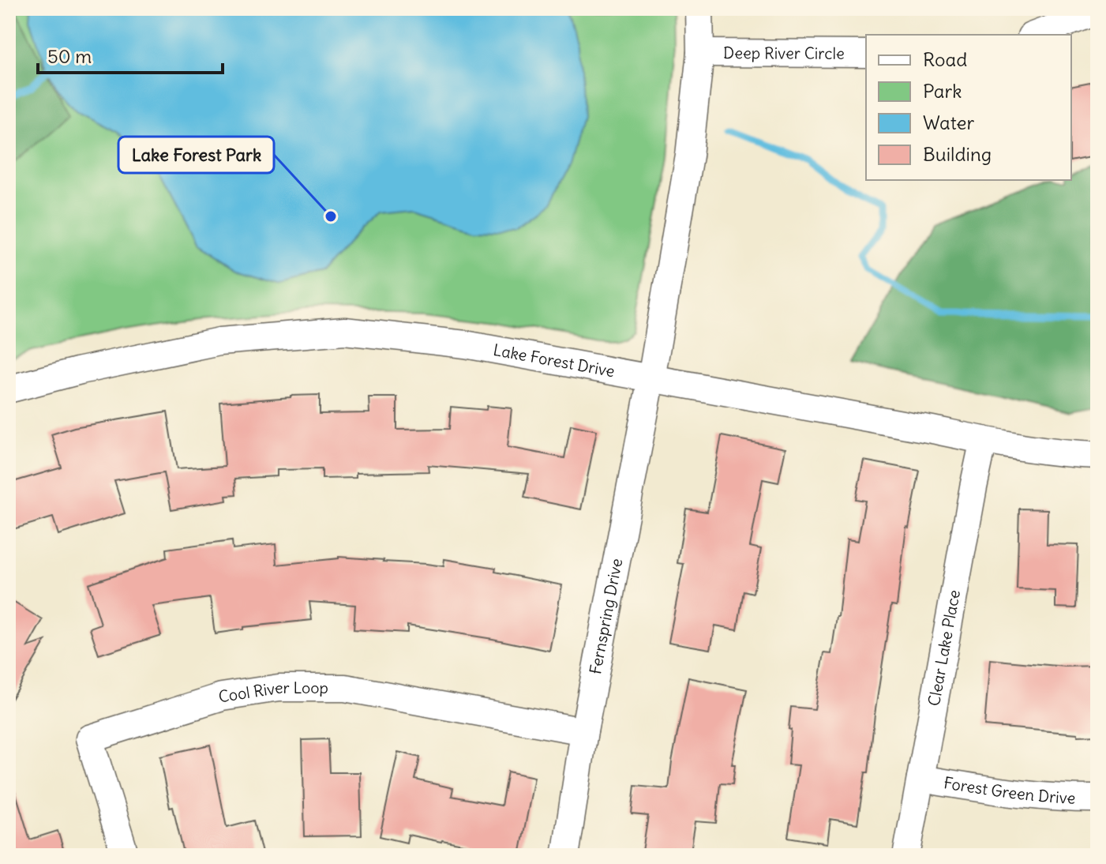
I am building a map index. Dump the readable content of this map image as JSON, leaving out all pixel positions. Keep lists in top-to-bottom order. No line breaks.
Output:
{"streets":{"street":["Deep River Circle","Lake Forest Drive","Fernspring Drive","Clear Lake Place","Cool River Loop","Forest Green Drive"]},"crossings":[["Deep River Circle","Fernspring Drive"],["Lake Forest Drive","Fernspring Drive"],["Lake Forest Drive","Clear Lake Place"],["Fernspring Drive","Cool River Loop"],["Clear Lake Place","Forest Green Drive"]],"places":["Lake Forest Park"],"legend":["Road","Park","Water","Building"],"scale_bar":"50 m"}
